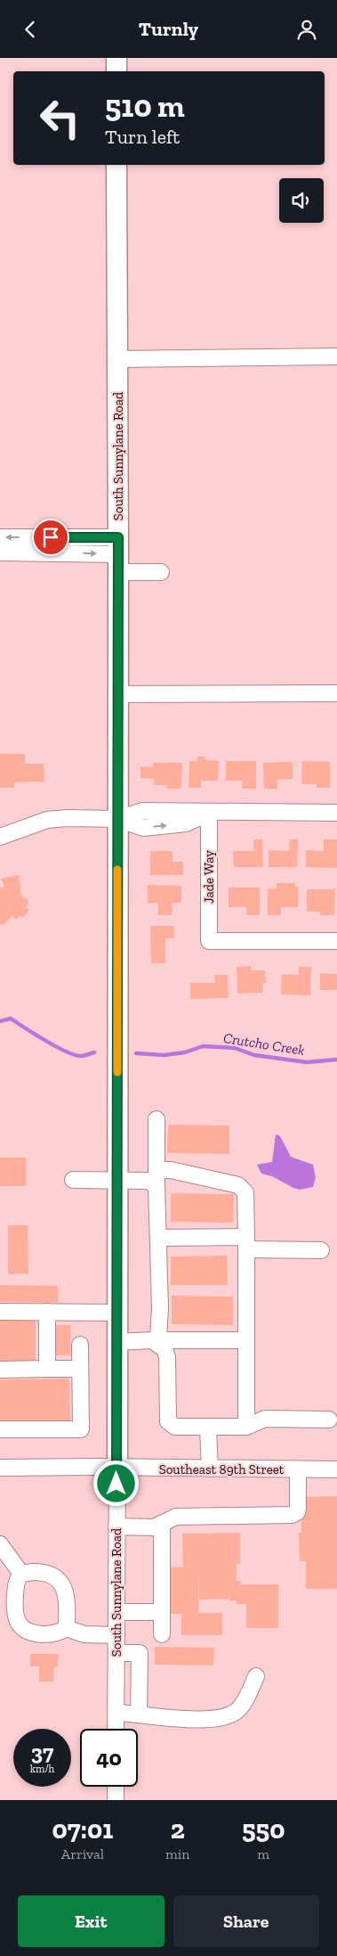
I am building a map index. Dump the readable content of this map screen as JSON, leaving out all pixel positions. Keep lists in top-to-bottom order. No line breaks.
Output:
{"streets":{"main road":["South Sunnylane Road"],"street":["Jade Way","Southeast 89th Street"]},"crossings":[["South Sunnylane Road","Southeast 89th Street"]],"water":["Crutcho Creek"],"page":{"header":"Turnly","turn":["510 m","Turn left"],"speed":"37 km/h","limit":"40","eta":["07:01","Arrival","2","min","550","m"],"buttons":["Exit","Share"]}}
